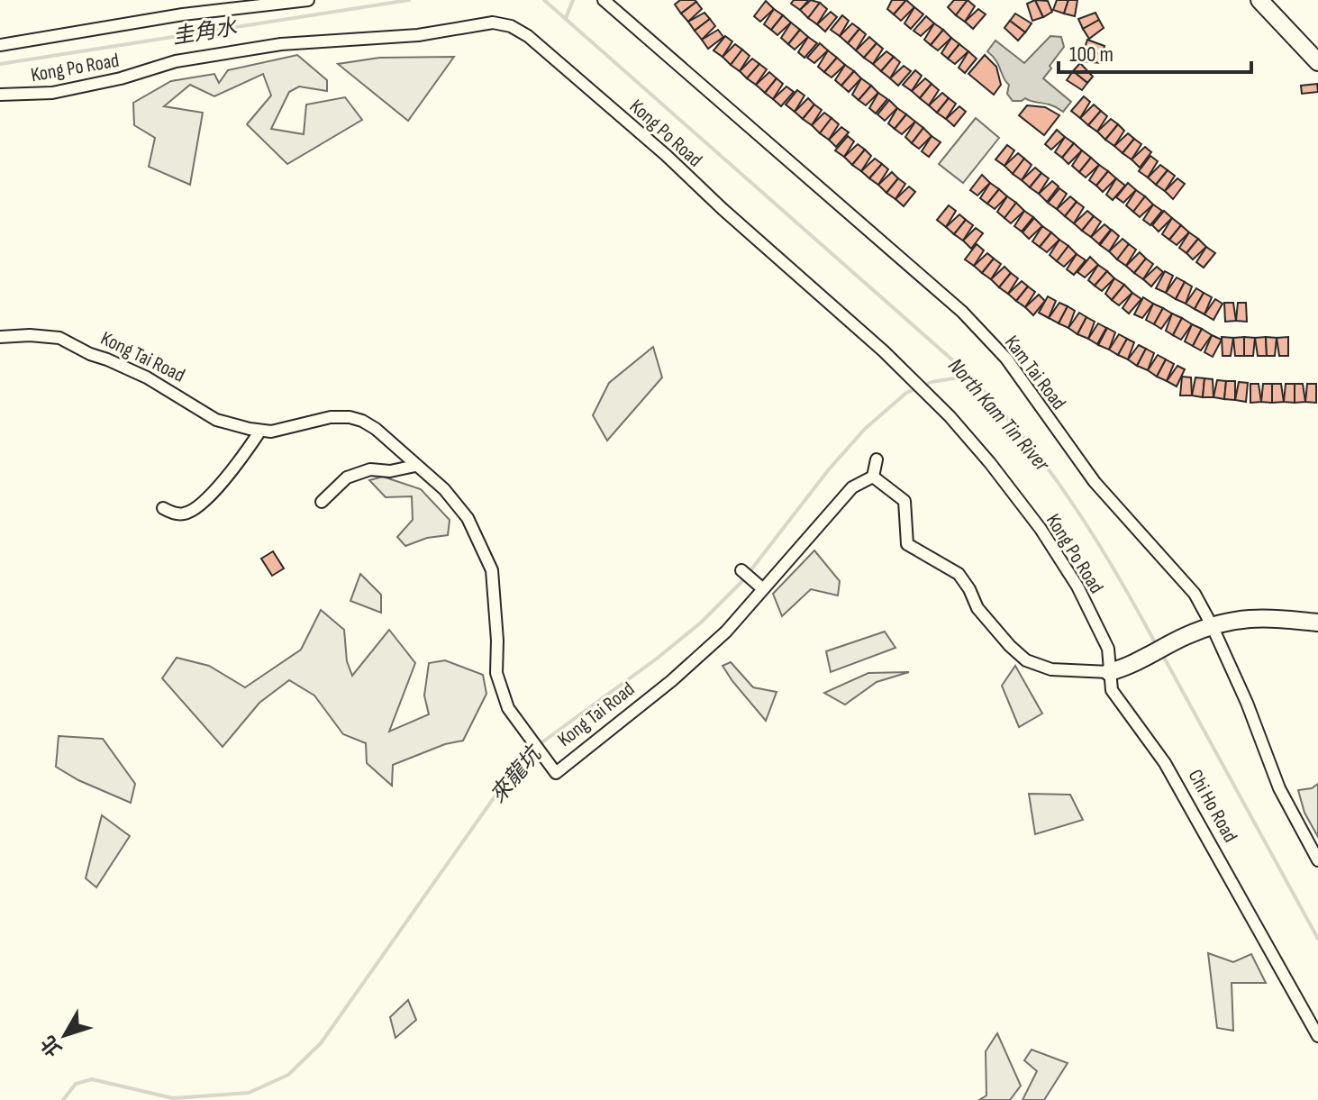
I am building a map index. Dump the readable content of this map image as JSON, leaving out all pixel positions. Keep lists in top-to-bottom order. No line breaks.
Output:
{"streets":{"street":["Kong Po Road","Kong Tai Road","Kam Tai Road","Chi Ho Road"]},"crossings":[["Kong Po Road","Chi Ho Road"]],"water":["圭角水","North Kam Tin River","來龍坑"],"scale_bar":"100 m","north":"bottom left"}
